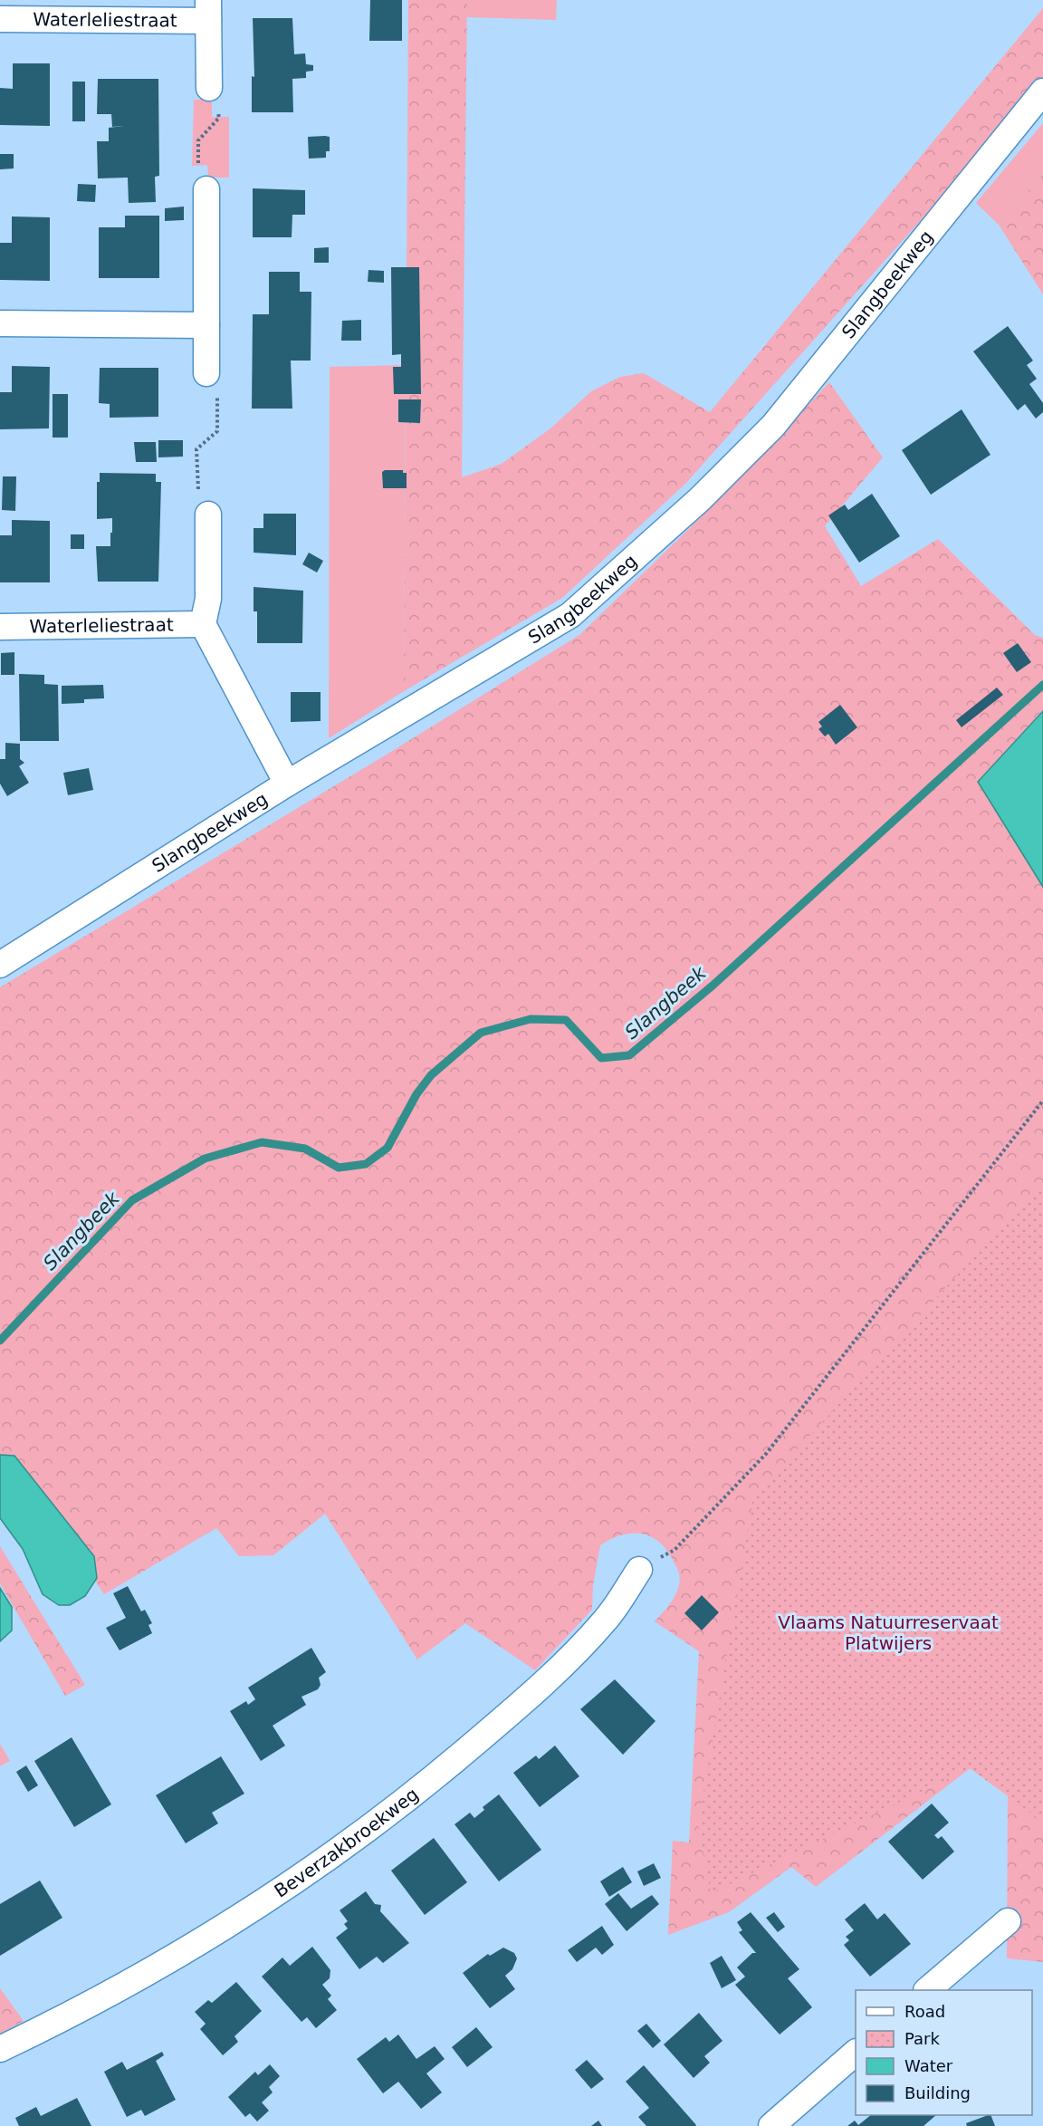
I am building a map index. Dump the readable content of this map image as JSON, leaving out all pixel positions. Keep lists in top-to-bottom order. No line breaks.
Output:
{"streets":{"street":["Waterleliestraat","Slangbeekweg","Beverzakbroekweg"]},"water":["Slangbeek"],"parks":["Vlaams Natuurreservaat Platwijers"],"legend":["Road","Park","Water","Building"]}
